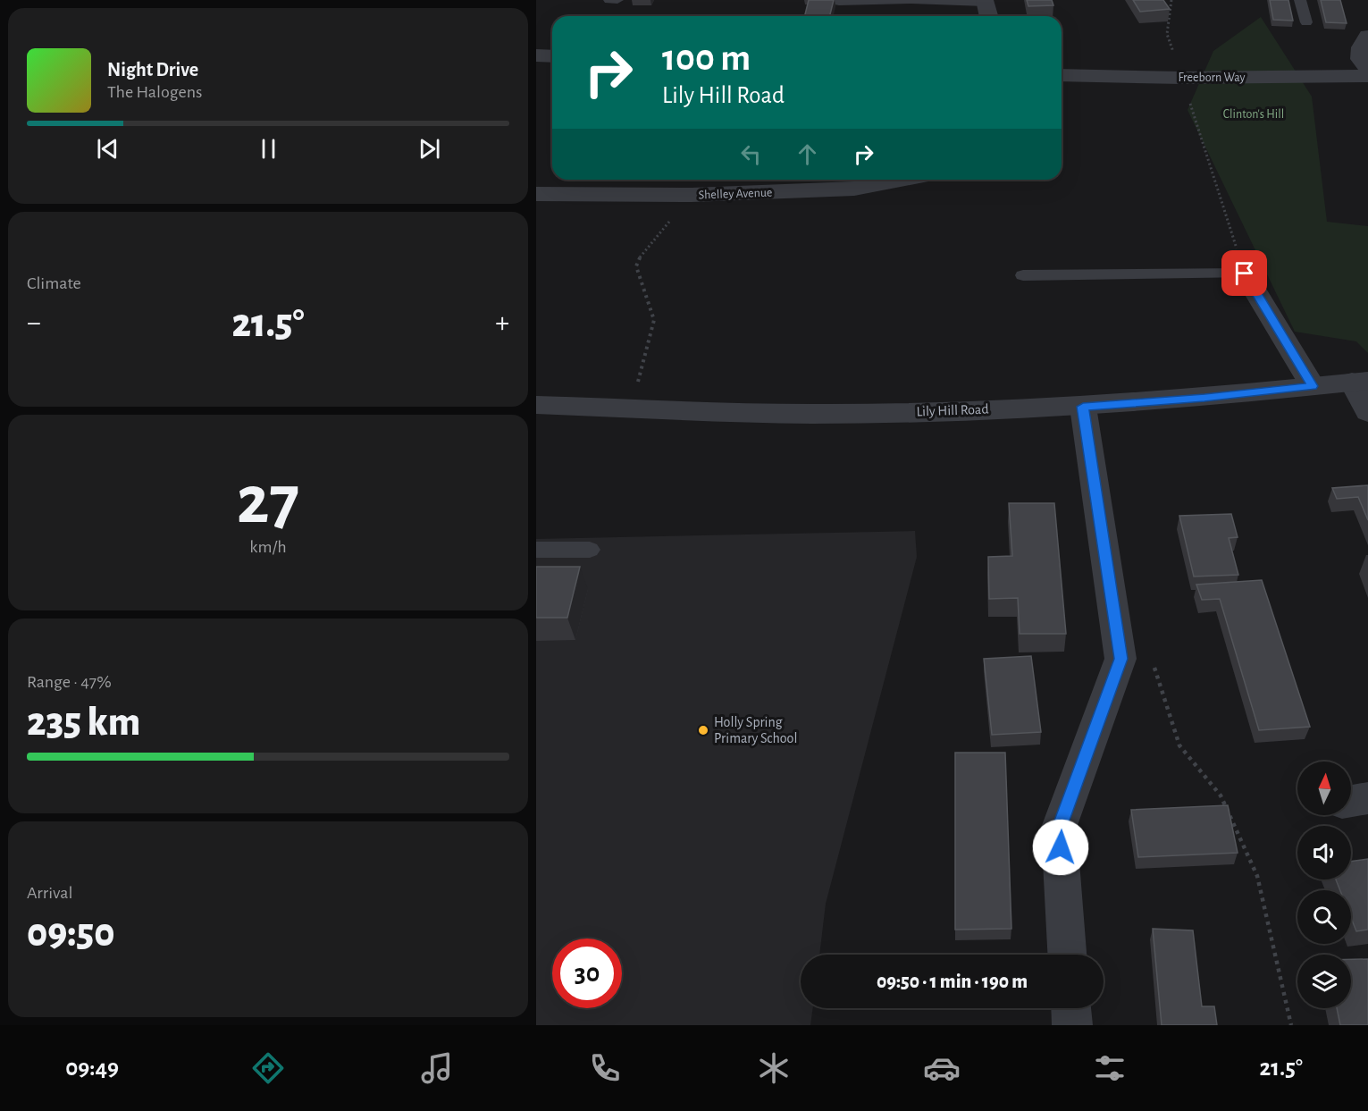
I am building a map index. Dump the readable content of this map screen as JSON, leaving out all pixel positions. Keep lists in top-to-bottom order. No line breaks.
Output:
{"streets":{"street":["Freeborn Way","Shelley Avenue","Lily Hill Road"]},"parks":["Clinton's Hill"],"places":["Holly Spring Primary School"],"north":"top","page":{"turn":["100 m","Lily Hill Road"],"song":["Night Drive","The Halogens"],"tile":["Climate",["27","km/h"],["Range · 47%","235 km"],["Arrival","09:50"]],"heat":["−","21.5°","+"],"limit":"30","trip":"09:50 · 1 min · 190 m","tabs":["09:49","21.5°"]}}
